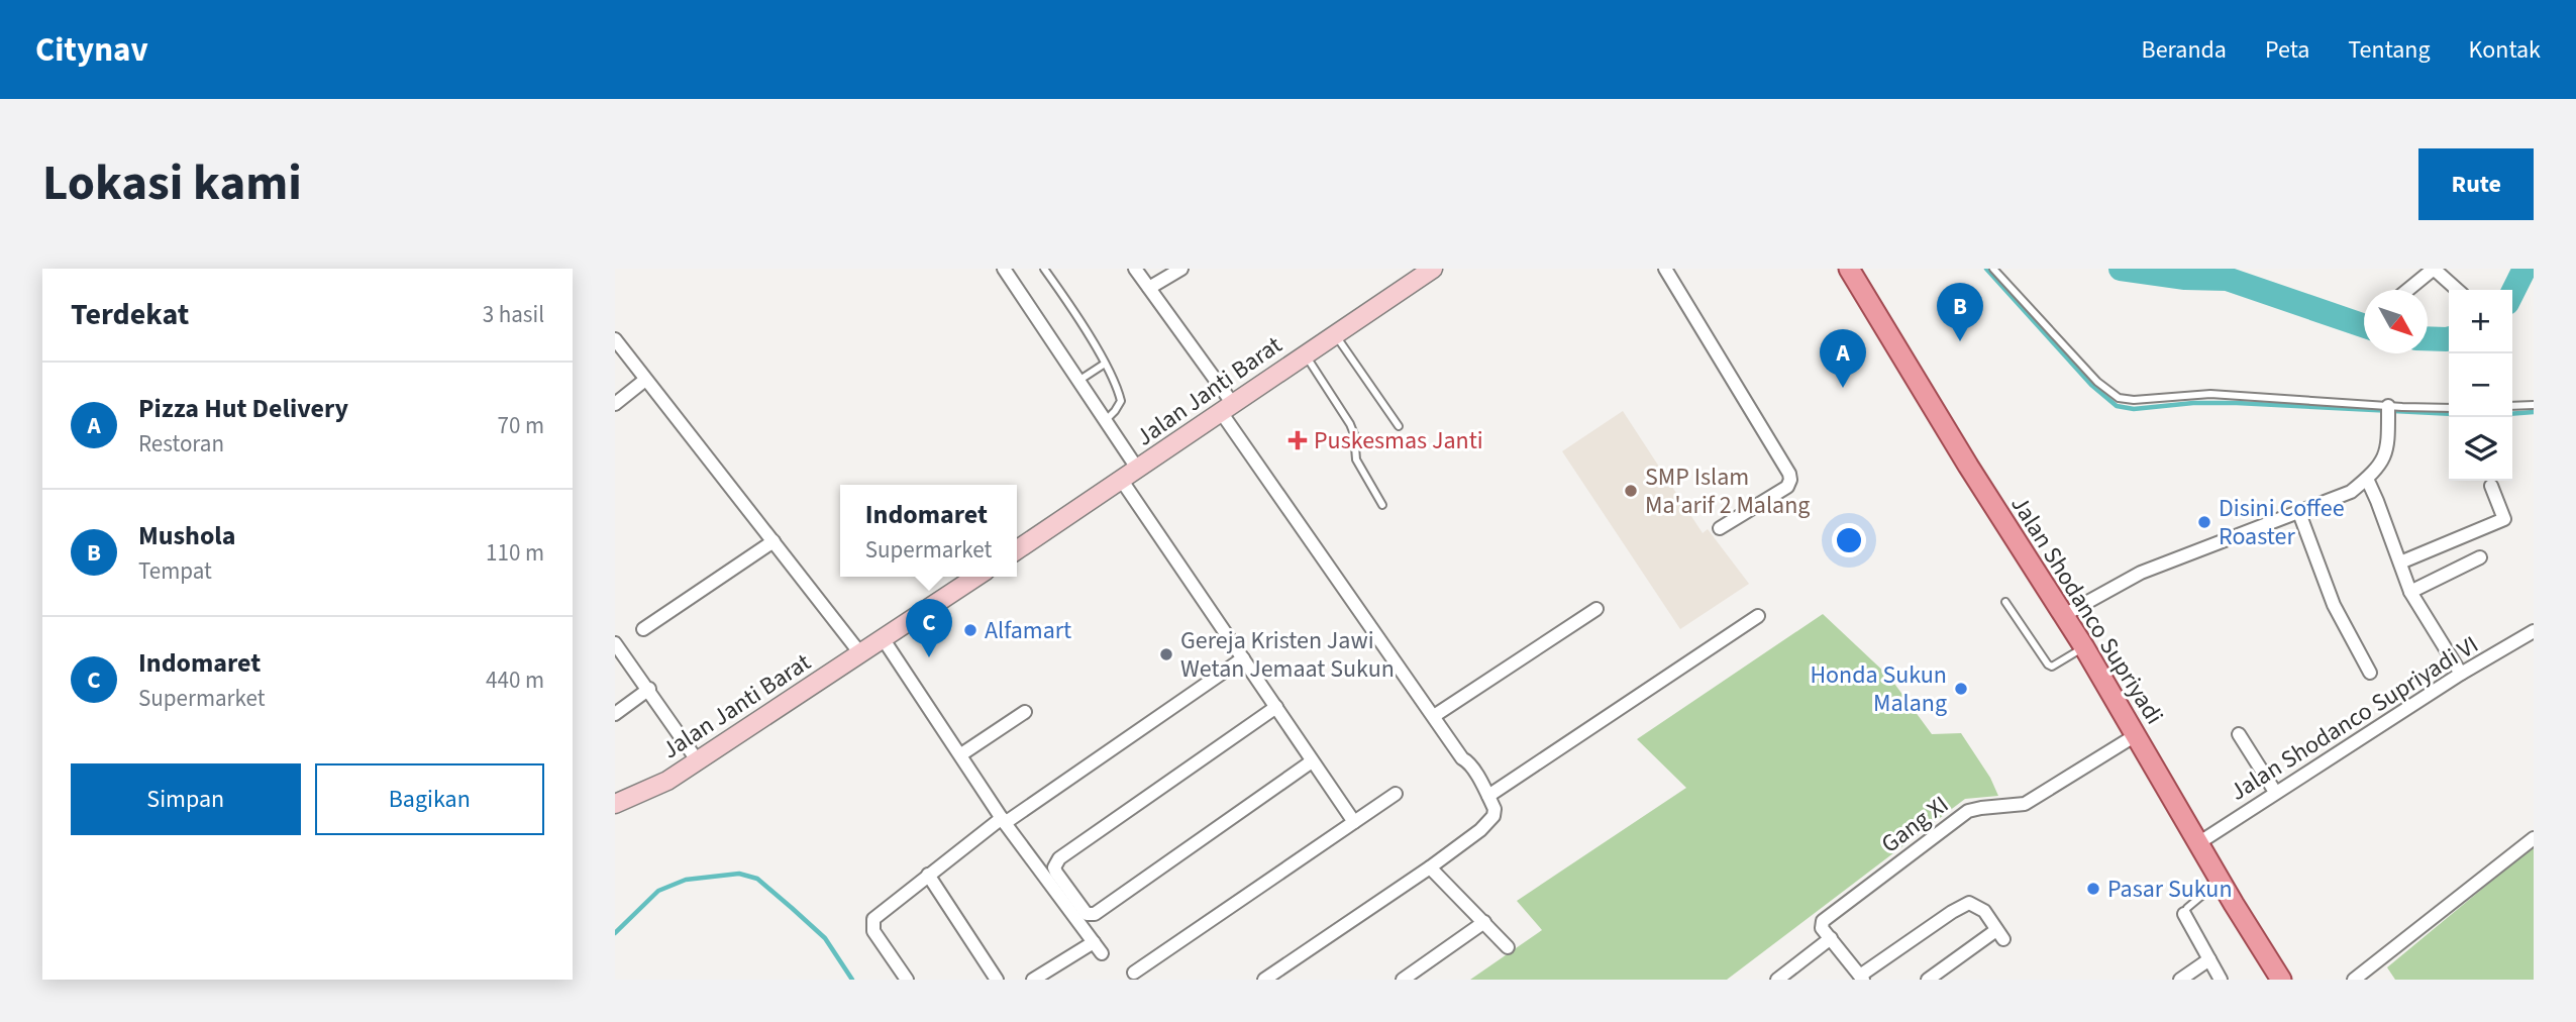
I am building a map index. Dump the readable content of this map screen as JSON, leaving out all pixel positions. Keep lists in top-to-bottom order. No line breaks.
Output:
{"streets":{"main road":["Jalan Shodanco Supriyadi"],"street":["Jalan Janti Barat","Jalan Shodanco Supriyadi VI","Gang XI"]},"crossings":[["Jalan Shodanco Supriyadi","Jalan Shodanco Supriyadi VI"],["Jalan Shodanco Supriyadi","Gang XI"]],"places":{"health":["Puskesmas Janti"],"other":["SMP Islam Ma'arif 2 Malang","Disini Coffee Roaster","Alfamart","Gereja Kristen Jawi Wetan Jemaat Sukun","Honda Sukun Malang","Pasar Sukun"]},"north":"bottom right","page":{"header":"Citynav","nav":["Beranda","Peta","Tentang","Kontak"],"title":"Lokasi kami","buttons":["Rute",["Simpan","Bagikan"]],"heading":["Terdekat","3 hasil"],"pins":["B","A","C"],"map_buttons":["+","−"],"list":[{"mark":"A","name":"Pizza Hut Delivery","note":"Restoran","value":"70 m"},{"mark":"B","name":"Mushola","note":"Tempat","value":"110 m"},{"mark":"C","name":"Indomaret","note":"Supermarket","value":"440 m"}],"popup":["Indomaret","Supermarket"]}}
